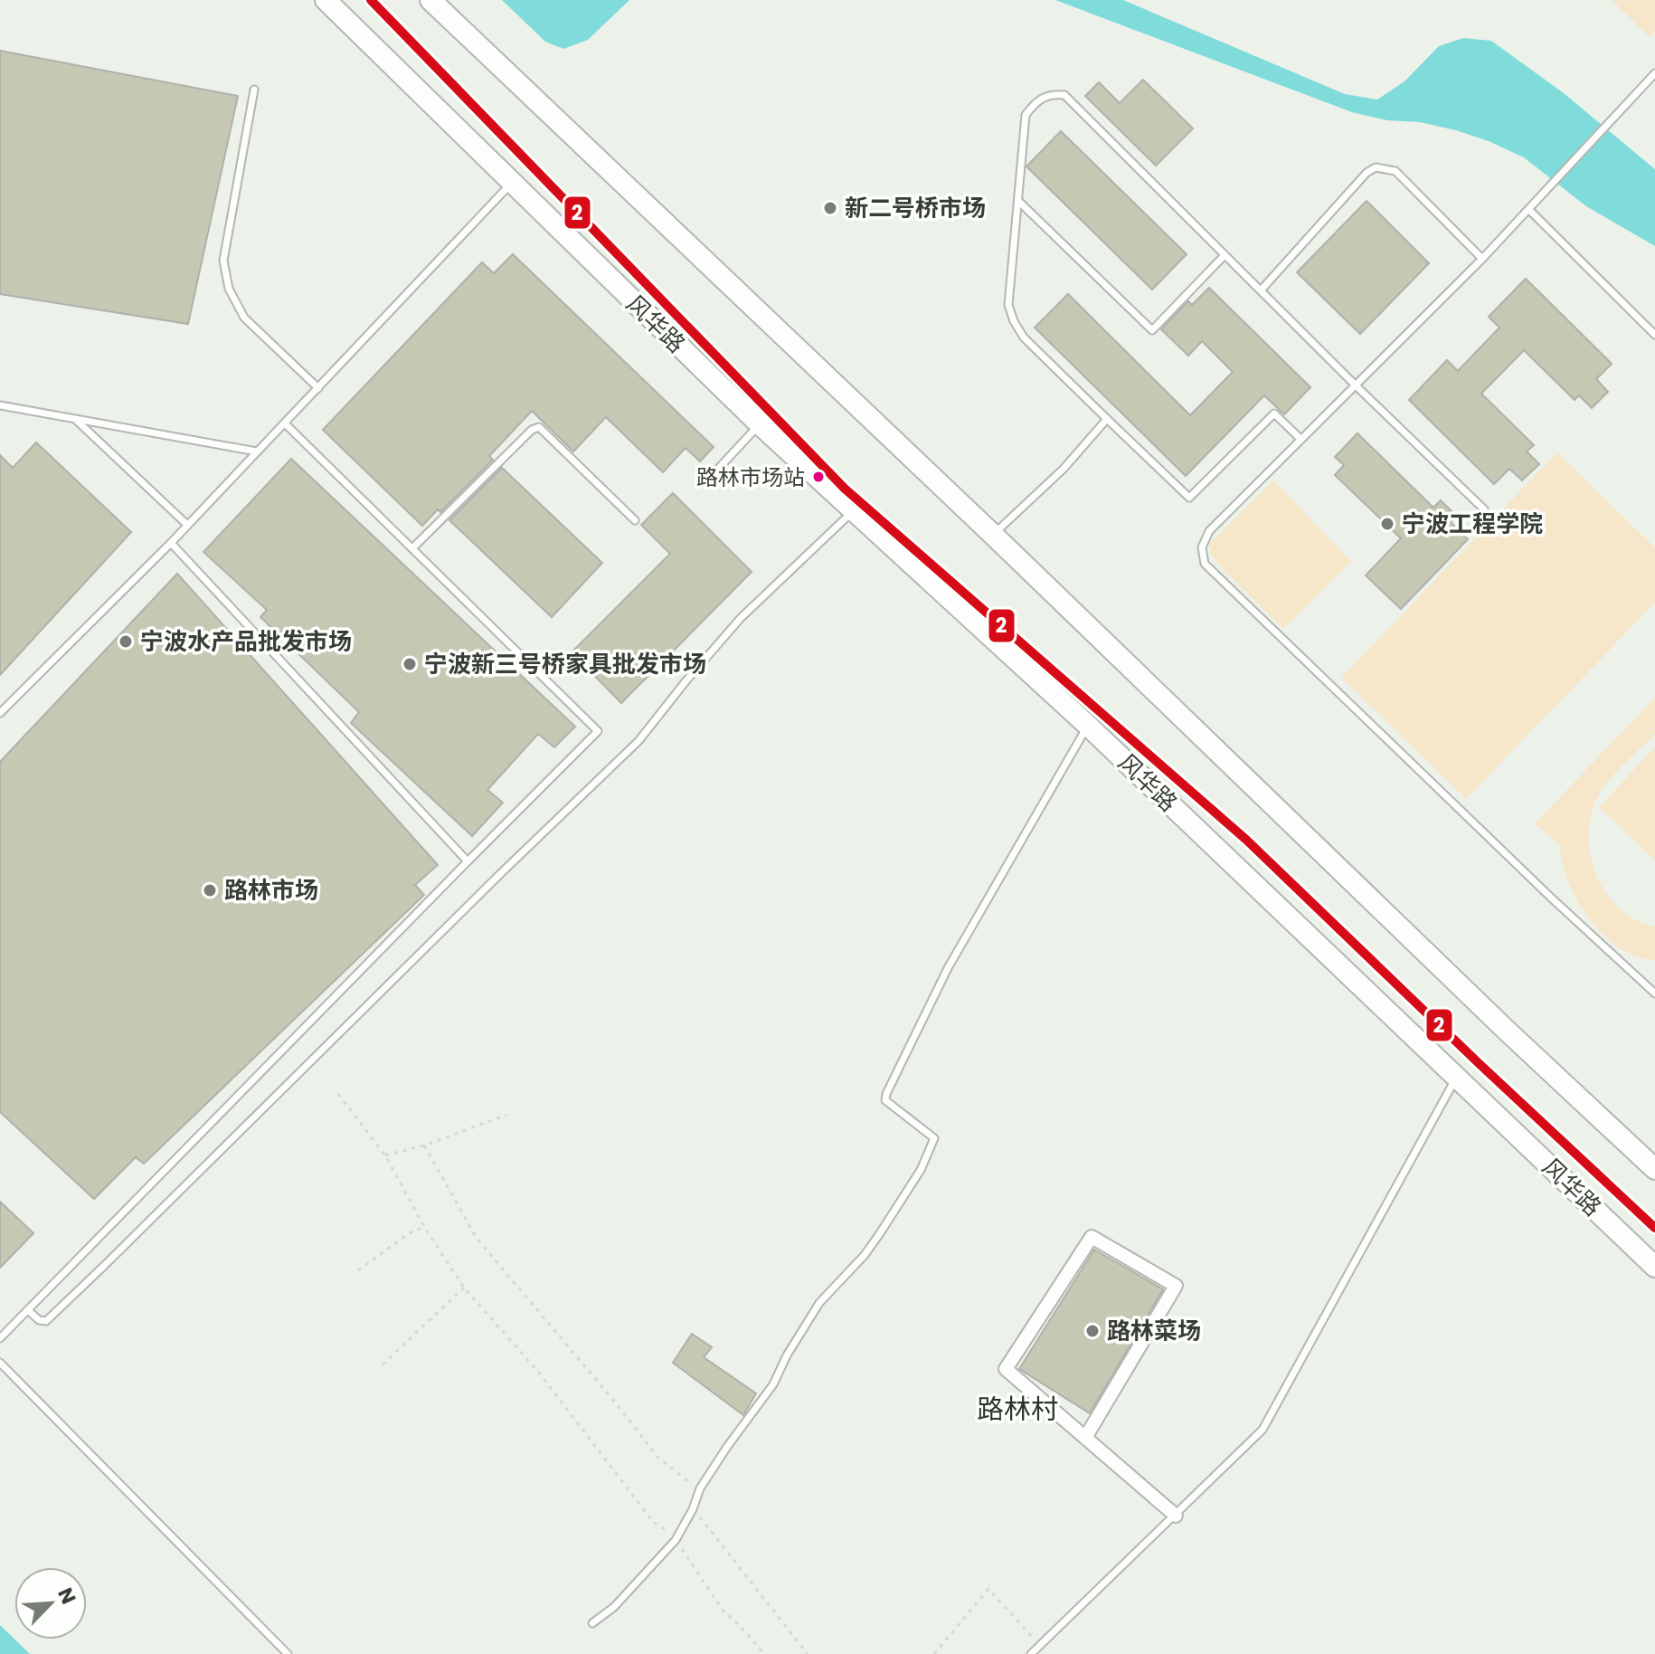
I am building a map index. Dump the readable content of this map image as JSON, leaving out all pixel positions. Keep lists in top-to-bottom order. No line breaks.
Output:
{"streets":{"main road":["风华路"]},"districts":["路林村"],"places":["新二号桥市场","路林市场站","宁波工程学院","宁波水产品批发市场","宁波新三号桥家具批发市场","路林市场","路林菜场"],"lines":["transit line 2"],"north":"top right"}
